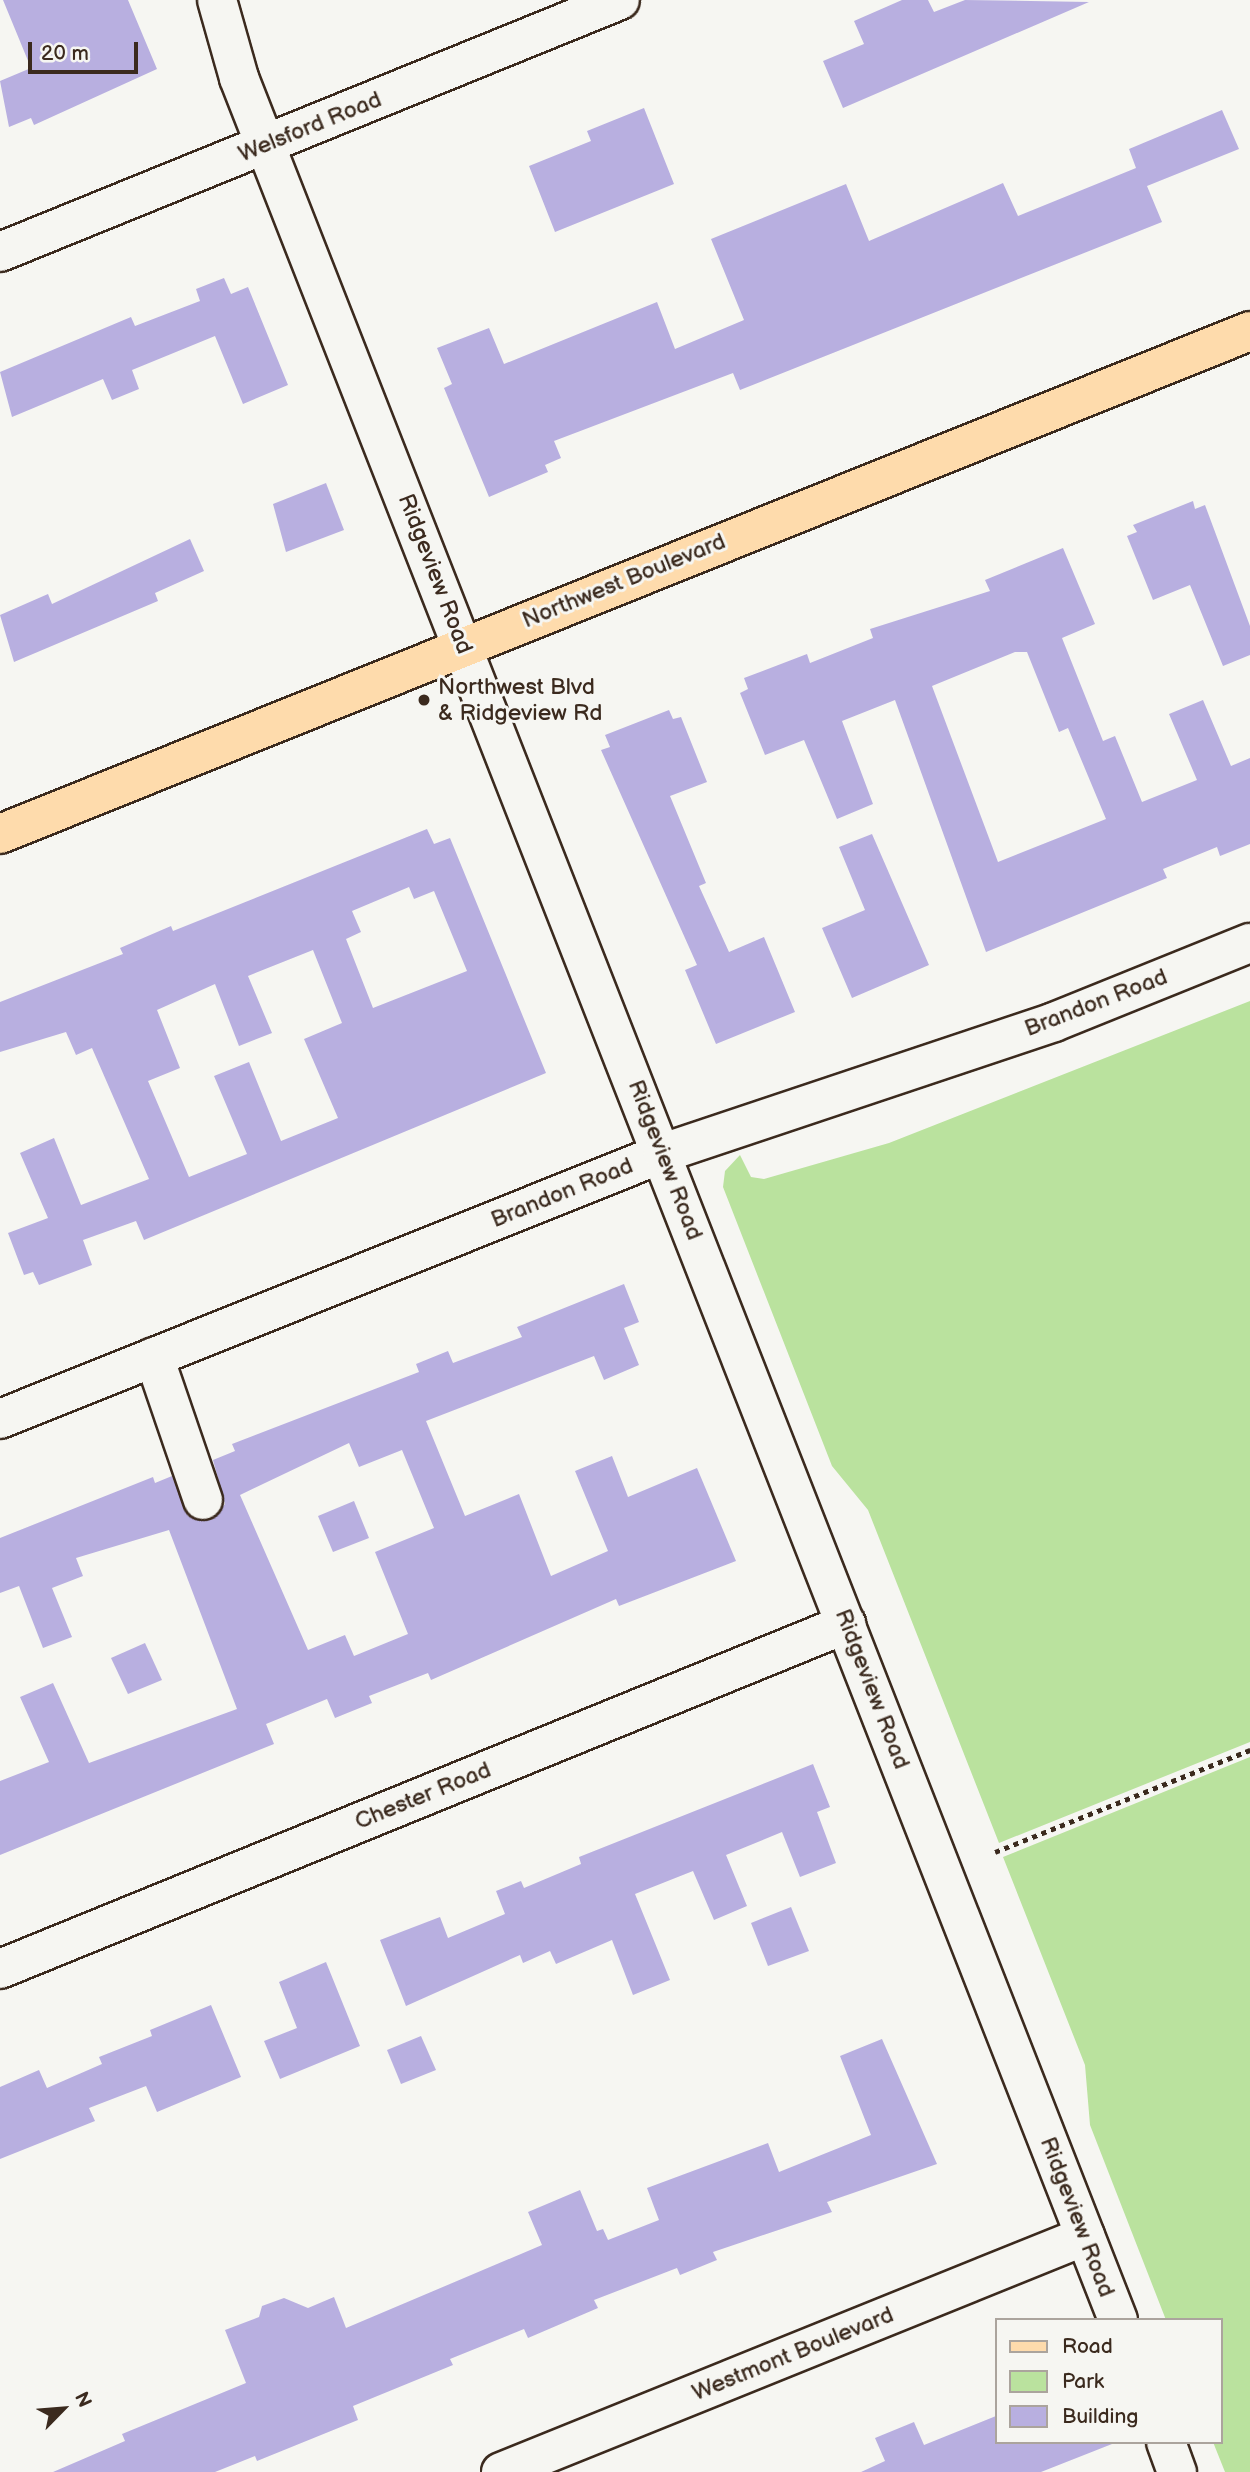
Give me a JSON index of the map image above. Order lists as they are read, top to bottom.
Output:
{
  "streets": {
    "main road": ["Northwest Boulevard"],
    "street": [
      "Welsford Road",
      "Ridgeview Road",
      "Brandon Road",
      "Chester Road",
      "Westmont Boulevard"
    ]
  },
  "crossings": [
    ["Welsford Road", "Ridgeview Road"],
    ["Ridgeview Road", "Northwest Boulevard"],
    ["Ridgeview Road", "Brandon Road"],
    ["Ridgeview Road", "Chester Road"],
    ["Ridgeview Road", "Westmont Boulevard"]
  ],
  "places": ["Northwest Blvd & Ridgeview Rd"],
  "legend": ["Road", "Park", "Building"],
  "scale_bar": "20 m",
  "north": "top right"
}
